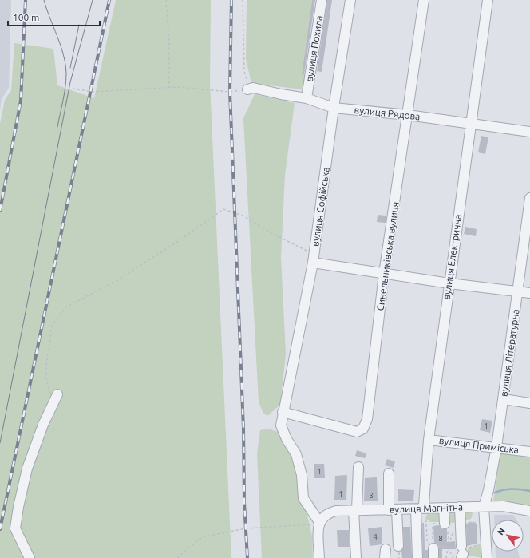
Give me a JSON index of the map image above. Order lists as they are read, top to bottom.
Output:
{
  "streets": {
    "street": [
      "вулиця Похила",
      "вулиця Рядова",
      "вулиця Софійська",
      "Синельниківська вулиця",
      "вулиця Електрична",
      "вулиця Літературна",
      "вулиця Приміська",
      "вулиця Магнітна"
    ]
  },
  "crossings": [
    ["вулиця Похила", "вулиця Рядова"],
    ["вулиця Рядова", "вулиця Софійська"],
    ["вулиця Рядова", "Синельниківська вулиця"],
    ["вулиця Рядова", "вулиця Електрична"],
    ["вулиця Софійська", "Синельниківська вулиця"],
    ["вулиця Софійська", "вулиця Магнітна"],
    ["вулиця Електрична", "вулиця Приміська"],
    ["вулиця Електрична", "вулиця Магнітна"],
    ["вулиця Літературна", "вулиця Приміська"],
    ["вулиця Літературна", "вулиця Магнітна"]
  ],
  "house_numbers": [
    "1",
    "1",
    "1",
    "3",
    "4",
    "8"
  ],
  "scale_bar": "100 m",
  "north": "top left"
}
